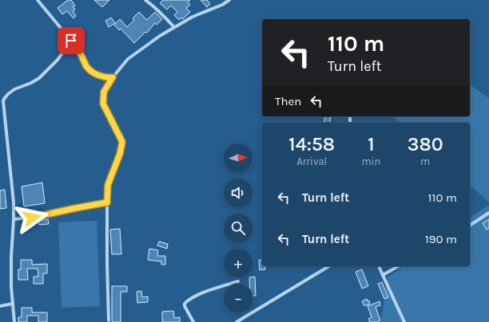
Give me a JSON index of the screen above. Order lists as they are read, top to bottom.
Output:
{
  "north": "right",
  "page": {
    "turn": ["110 m", "Turn left"],
    "then": "Then",
    "eta": [
      "14:58",
      "Arrival",
      "1",
      "min",
      "380",
      "m"
    ],
    "map_buttons": ["+", "−"],
    "list": [
      {
        "name": "Turn left",
        "value": "110 m"
      },
      {
        "name": "Turn left",
        "value": "190 m"
      }
    ]
  }
}
